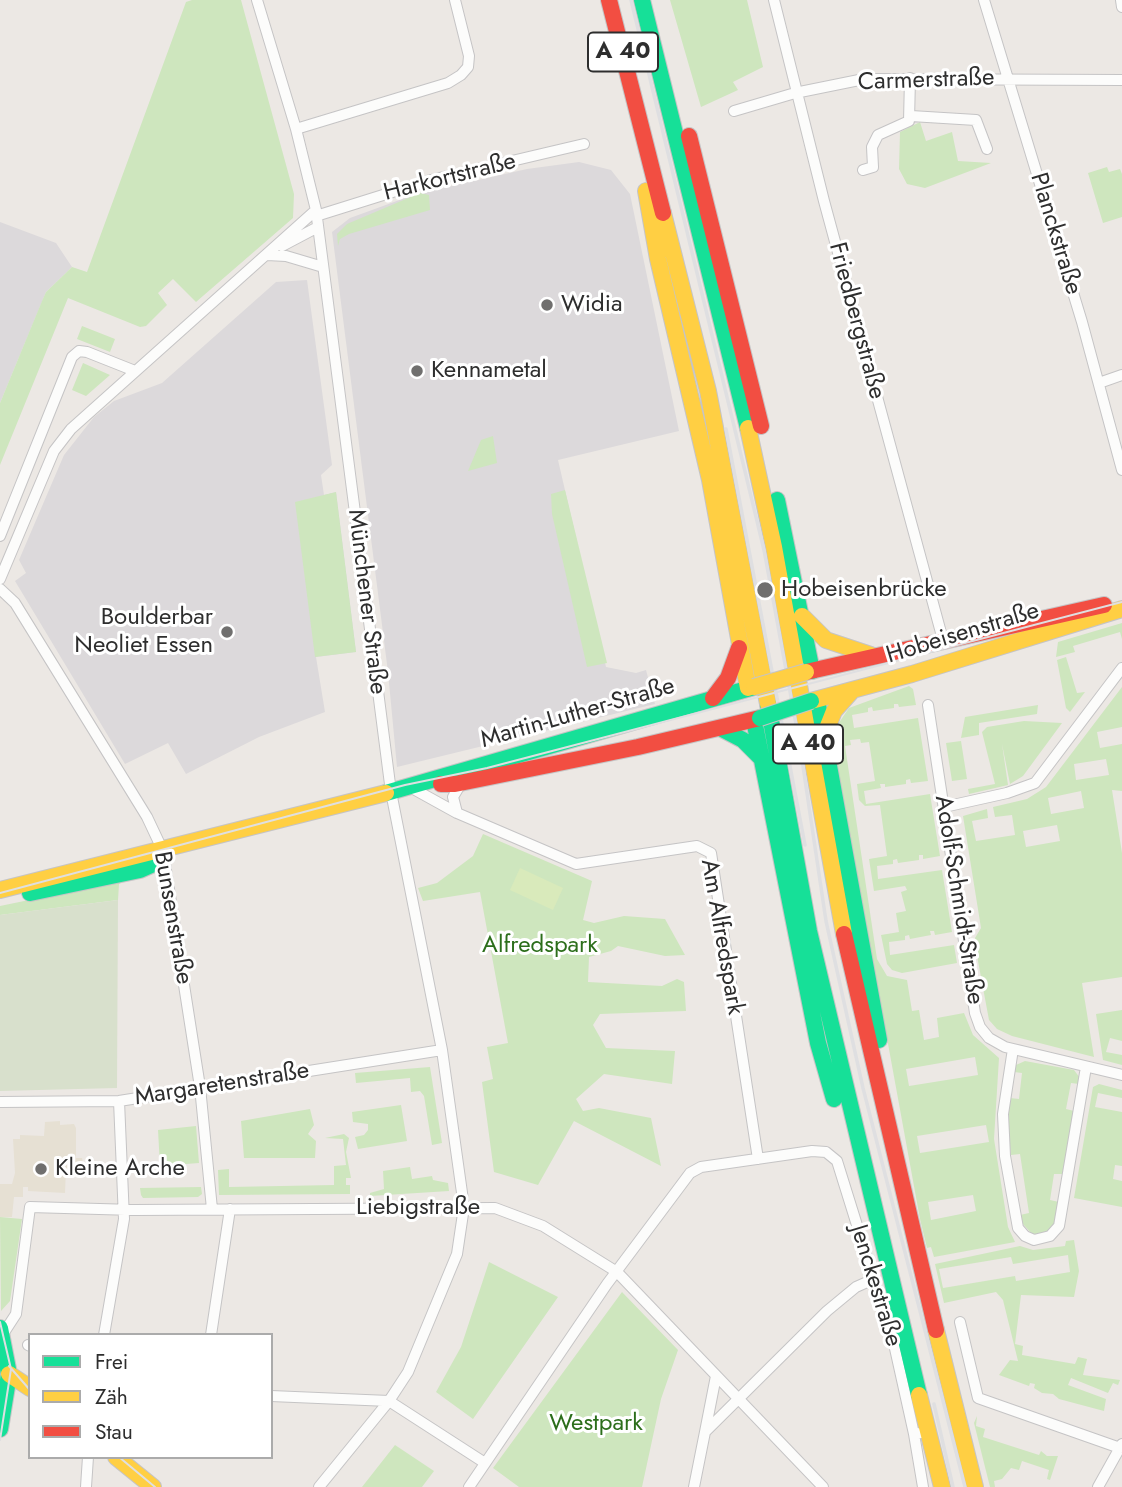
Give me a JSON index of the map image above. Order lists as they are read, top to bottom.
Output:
{
  "streets": {
    "main road": ["A 40", "Hobeisenstraße", "Martin-Luther-Straße"],
    "street": [
      "Carmerstraße",
      "Harkortstraße",
      "Planckstraße",
      "Friedbergstraße",
      "Münchener Straße",
      "Adolf-Schmidt-Straße",
      "Bunsenstraße",
      "Am Alfredspark",
      "Margaretenstraße",
      "Liebigstraße",
      "Jenckestraße"
    ]
  },
  "crossings": [
    ["Carmerstraße", "Planckstraße"],
    ["Carmerstraße", "Friedbergstraße"],
    ["Harkortstraße", "Münchener Straße"],
    ["Friedbergstraße", "Hobeisenstraße"],
    ["Münchener Straße", "Martin-Luther-Straße"],
    ["Münchener Straße", "Margaretenstraße"],
    ["Münchener Straße", "Liebigstraße"],
    ["Hobeisenstraße", "Martin-Luther-Straße"],
    ["Martin-Luther-Straße", "Bunsenstraße"],
    ["Martin-Luther-Straße", "Am Alfredspark"],
    ["Bunsenstraße", "Margaretenstraße"],
    ["Bunsenstraße", "Liebigstraße"],
    ["Am Alfredspark", "Jenckestraße"]
  ],
  "parks": ["Alfredspark", "Westpark"],
  "places": [
    "Widia",
    "Kennametal",
    "Hobeisenbrücke",
    "Boulderbar Neoliet Essen",
    "Kleine Arche"
  ],
  "legend": ["Frei", "Zäh", "Stau"]
}
